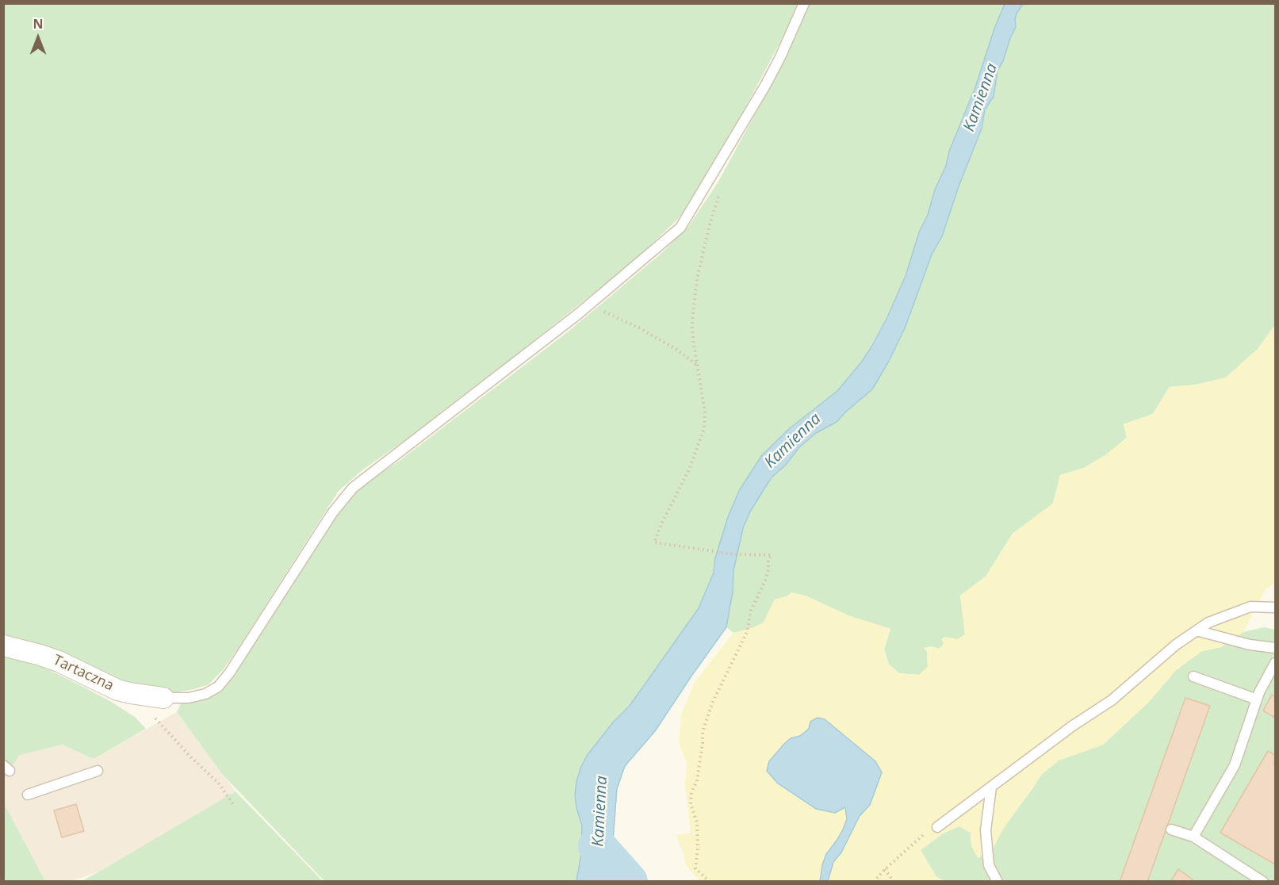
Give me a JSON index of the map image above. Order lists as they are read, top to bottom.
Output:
{
  "streets": {
    "street": ["Tartaczna"]
  },
  "water": ["Kamienna"],
  "north": "top"
}
